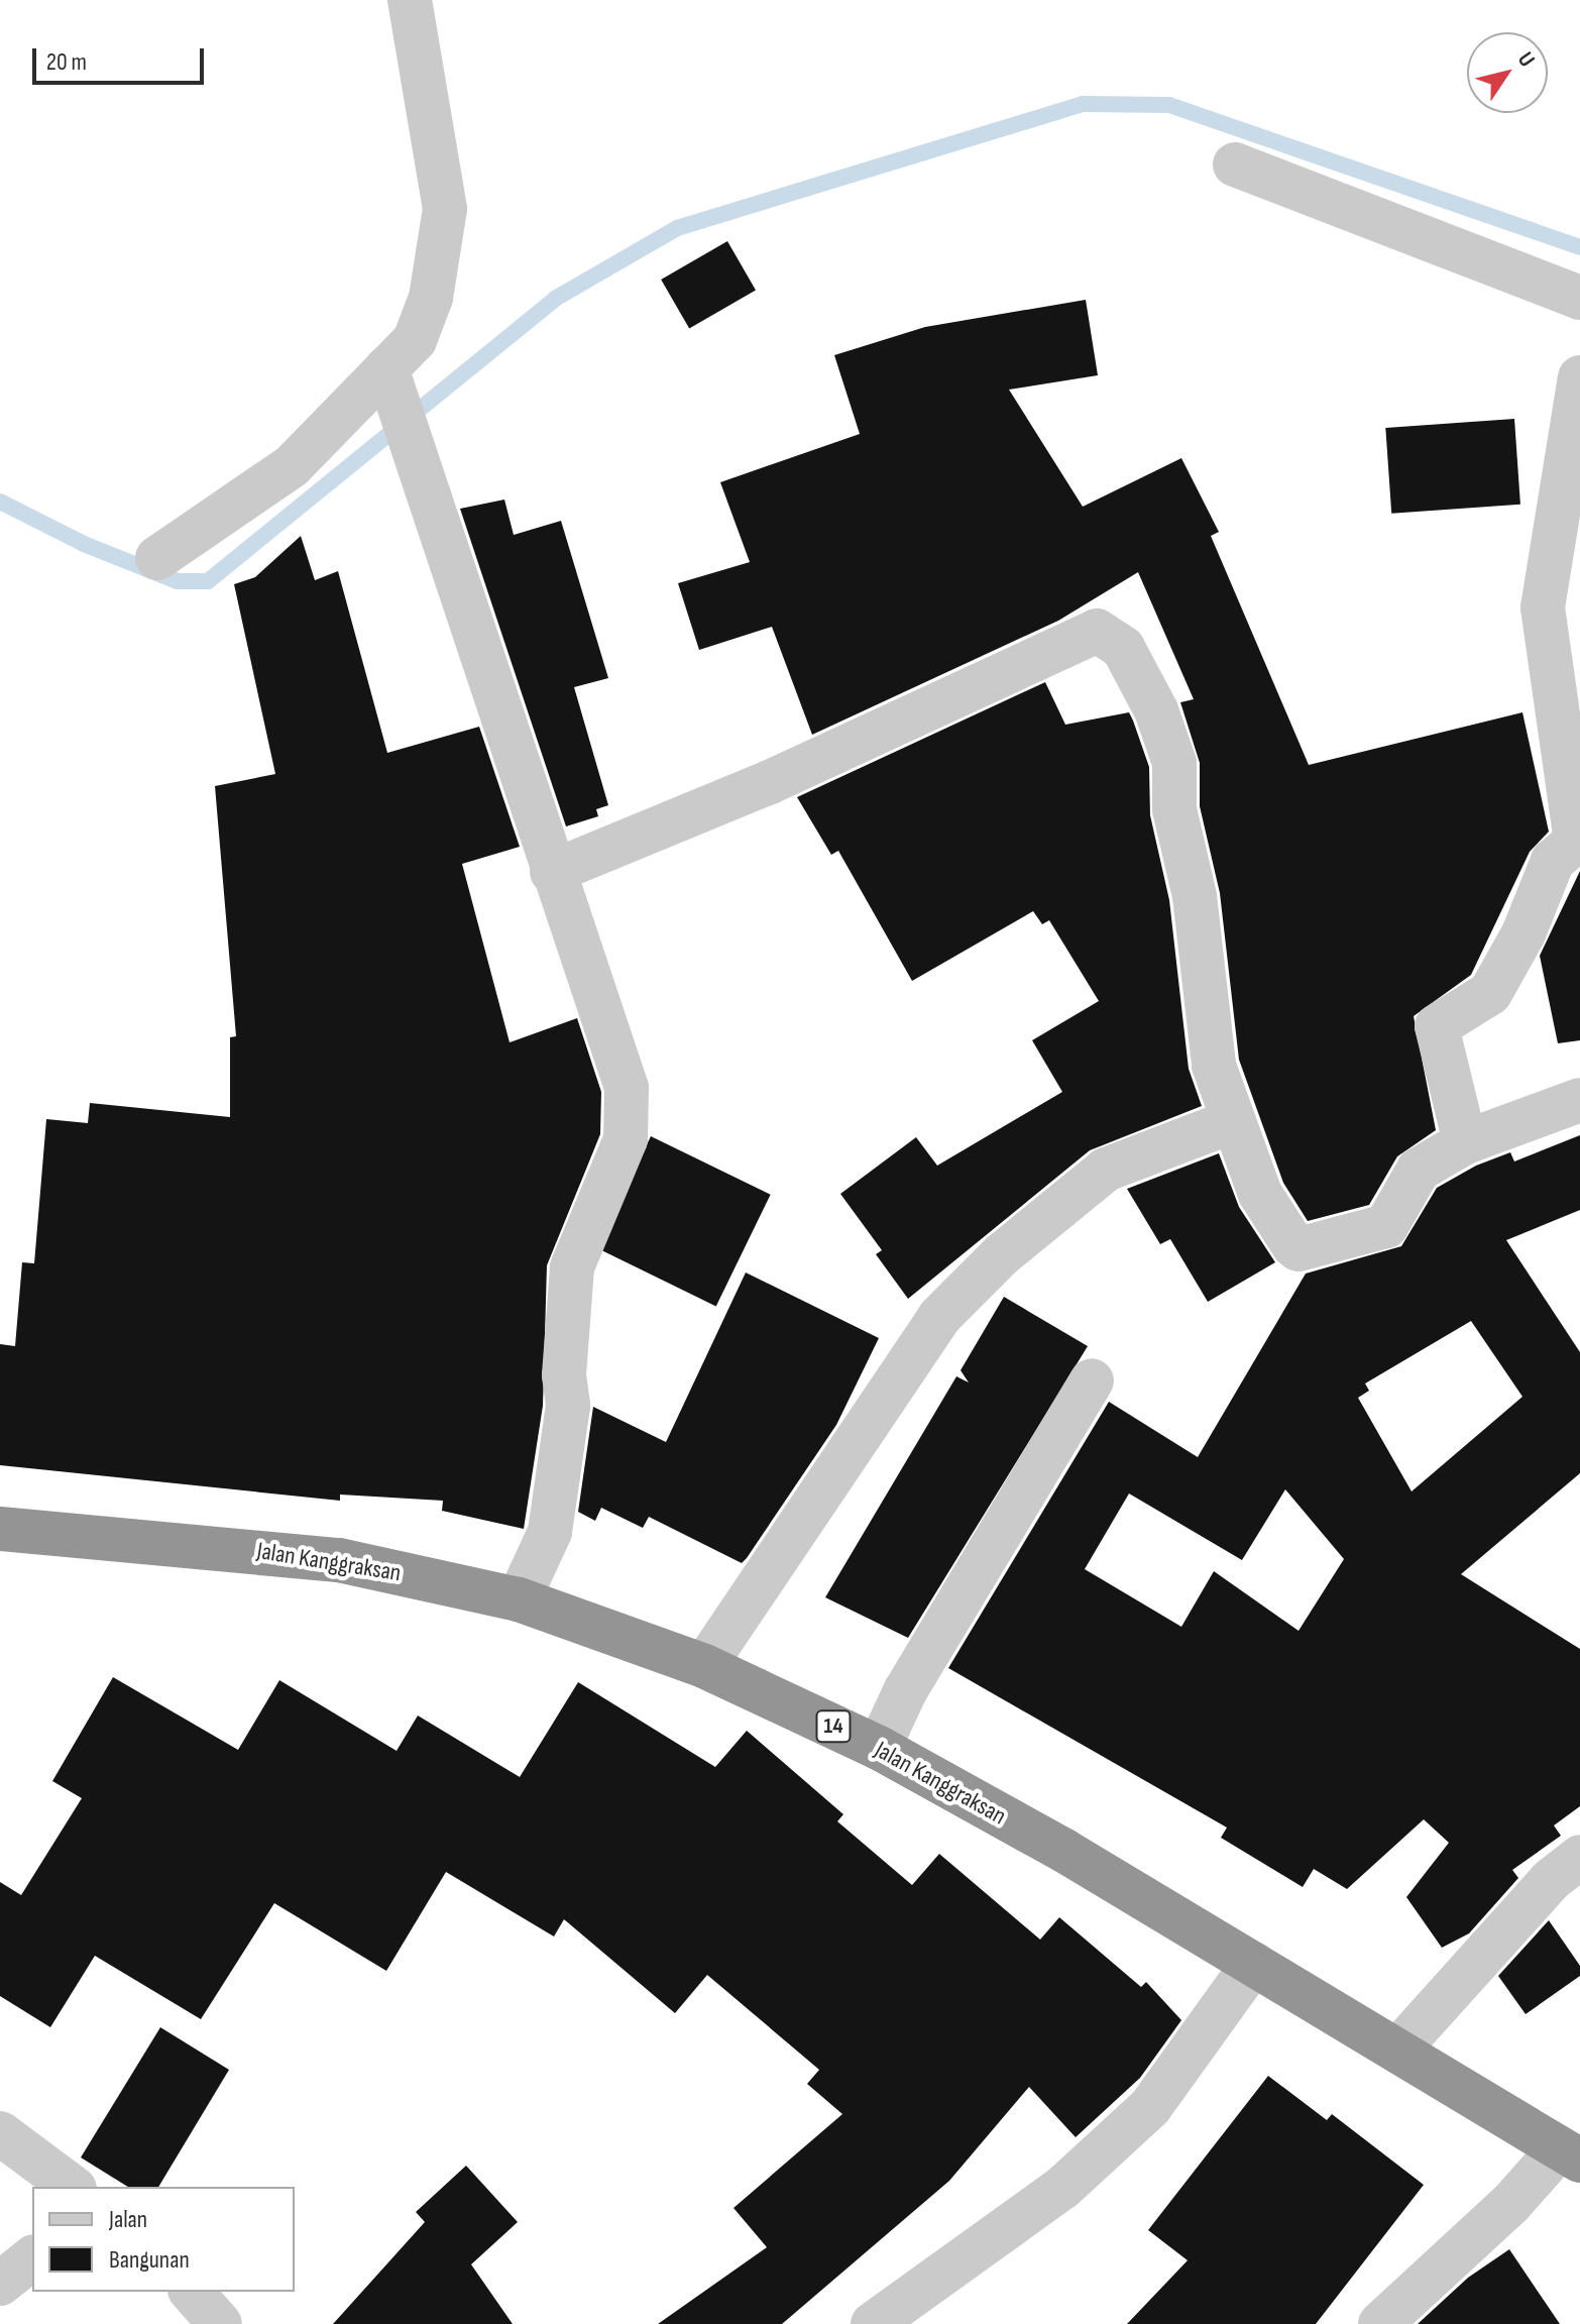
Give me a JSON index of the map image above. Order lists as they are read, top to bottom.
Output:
{
  "streets": {
    "highway": ["Jalan Kanggraksan", "14"]
  },
  "legend": ["Jalan", "Bangunan"],
  "scale_bar": "20 m",
  "north": "top right"
}
